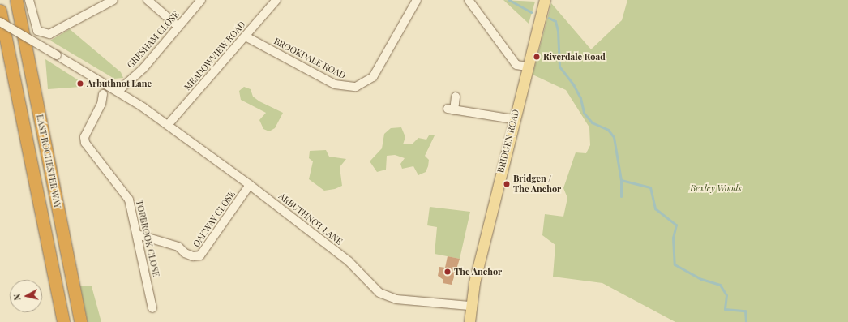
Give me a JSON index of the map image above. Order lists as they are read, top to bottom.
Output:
{
  "streets": {
    "highway": ["EAST ROCHESTER WAY"],
    "main road": ["BRIDGEN ROAD"],
    "street": [
      "GRESHAM CLOSE",
      "MEADOWVIEW ROAD",
      "BROOKDALE ROAD",
      "OAKWAY CLOSE",
      "ARBUTHNOT LANE",
      "TORBROOK CLOSE"
    ]
  },
  "crossings": [
    ["GRESHAM CLOSE", "ARBUTHNOT LANE"],
    ["MEADOWVIEW ROAD", "BROOKDALE ROAD"],
    ["MEADOWVIEW ROAD", "ARBUTHNOT LANE"],
    ["BRIDGEN ROAD", "ARBUTHNOT LANE"],
    ["OAKWAY CLOSE", "ARBUTHNOT LANE"],
    ["OAKWAY CLOSE", "TORBROOK CLOSE"]
  ],
  "parks": ["Bexley Woods"],
  "places": [
    "Riverdale Road",
    "Arbuthnot Lane",
    "Bridgen / The Anchor",
    "The Anchor"
  ],
  "north": "left"
}
